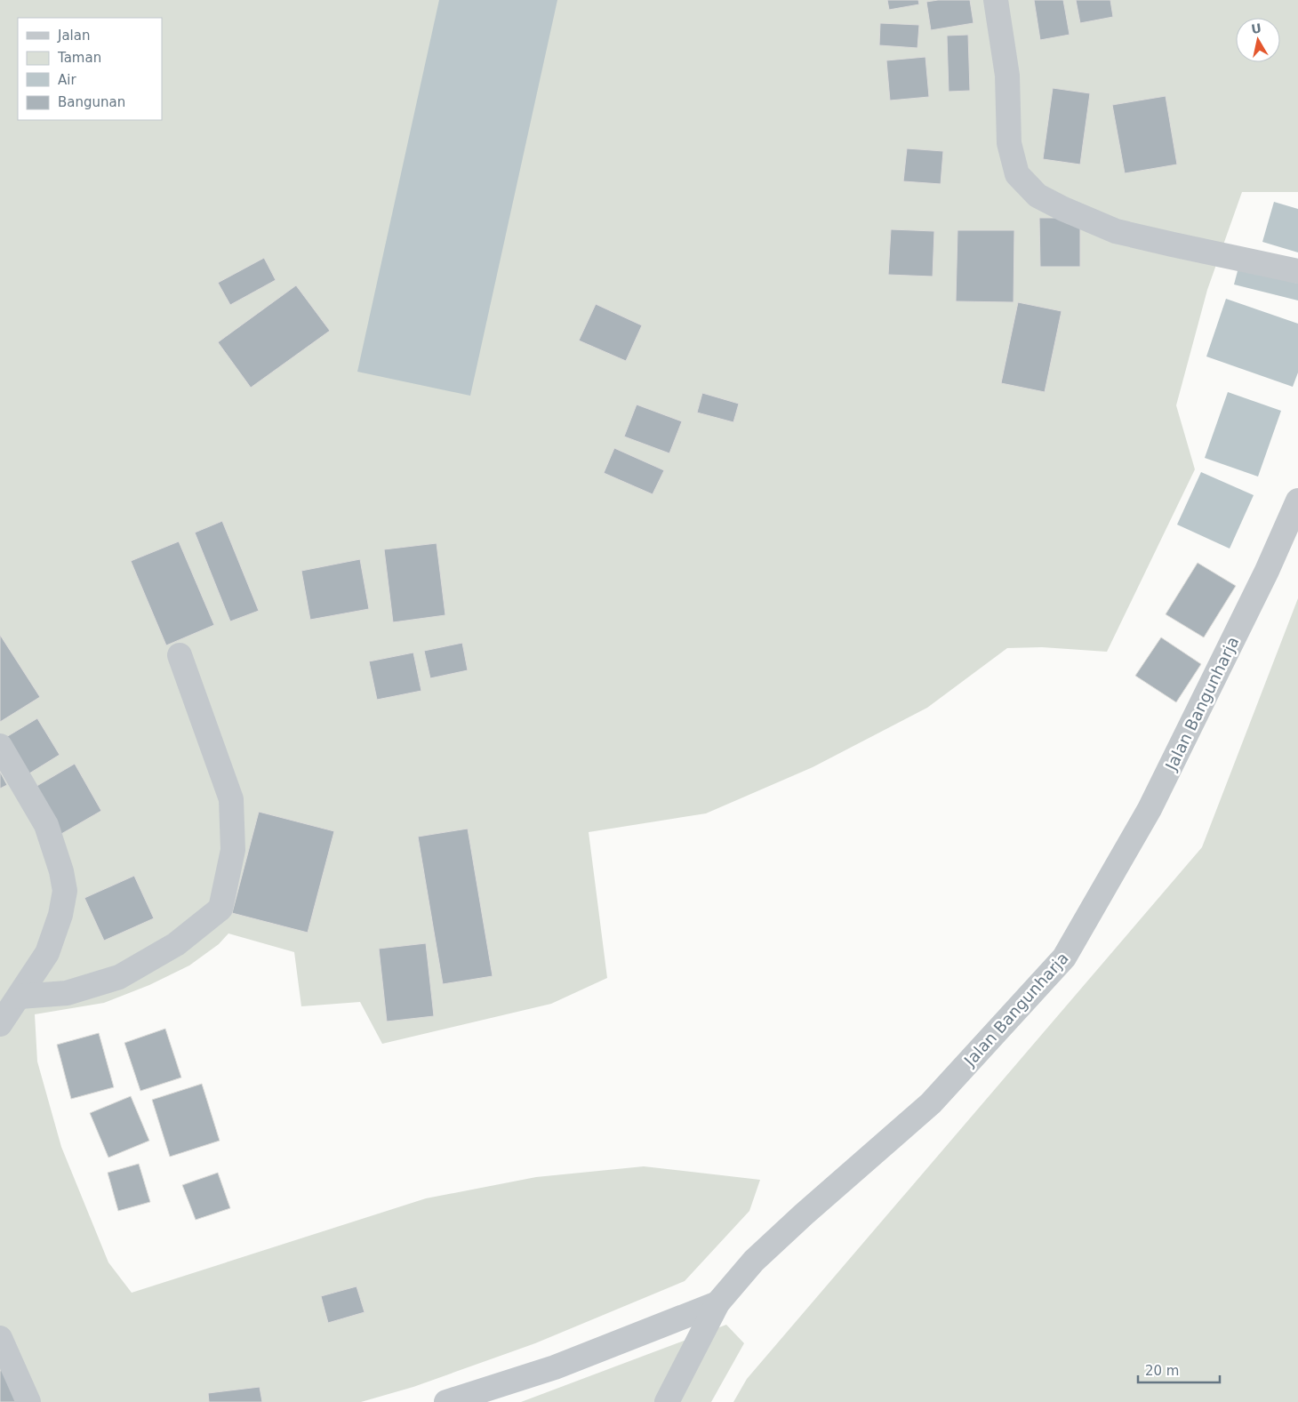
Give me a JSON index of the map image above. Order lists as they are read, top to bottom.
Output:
{
  "streets": {
    "street": ["Jalan Bangunharja"]
  },
  "legend": [
    "Jalan",
    "Taman",
    "Air",
    "Bangunan"
  ],
  "scale_bar": "20 m",
  "north": "top"
}
